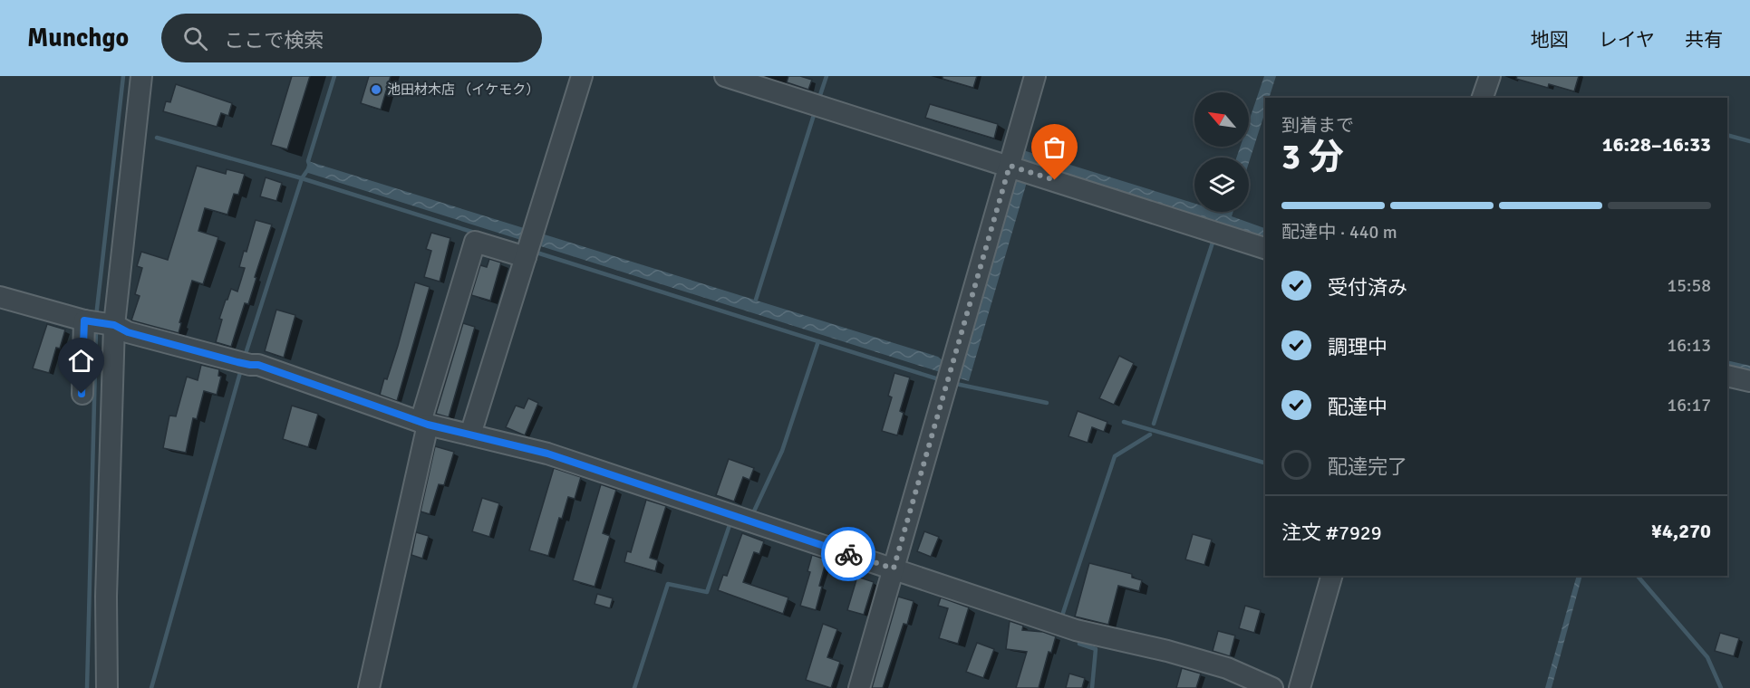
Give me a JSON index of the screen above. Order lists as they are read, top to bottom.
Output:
{
  "places": ["池田材木店 （イケモク）"],
  "north": "top left",
  "page": {
    "header": "Munchgo",
    "search": "ここで検索",
    "nav": ["地図", "レイヤ", "共有"],
    "heading": ["3 分", "到着まで", "16:28–16:33"],
    "panel": ["注文 #7929", "¥4,270"],
    "bar": "配達中 · 440 m",
    "list": [
      ["受付済み", "15:58"],
      ["調理中", "16:13"],
      ["配達中", "16:17"],
      "配達完了"
    ]
  }
}
